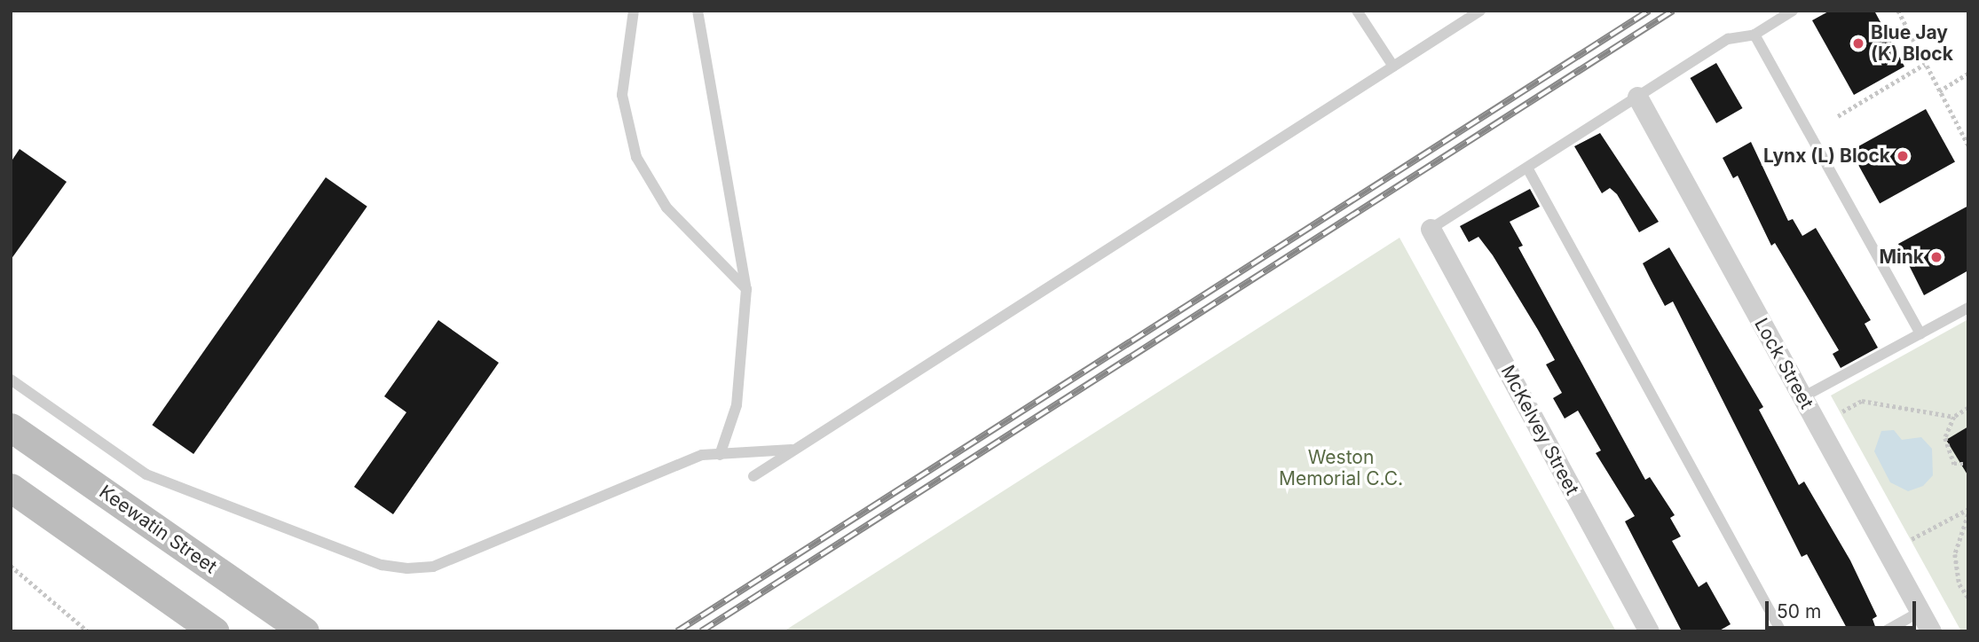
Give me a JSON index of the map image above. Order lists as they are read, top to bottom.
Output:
{
  "streets": {
    "main road": ["Keewatin Street"],
    "street": ["Lock Street", "McKelvey Street"]
  },
  "parks": ["Weston Memorial C.C."],
  "places": ["Blue Jay (K) Block", "Lynx (L) Block", "Mink"],
  "scale_bar": "50 m"
}
